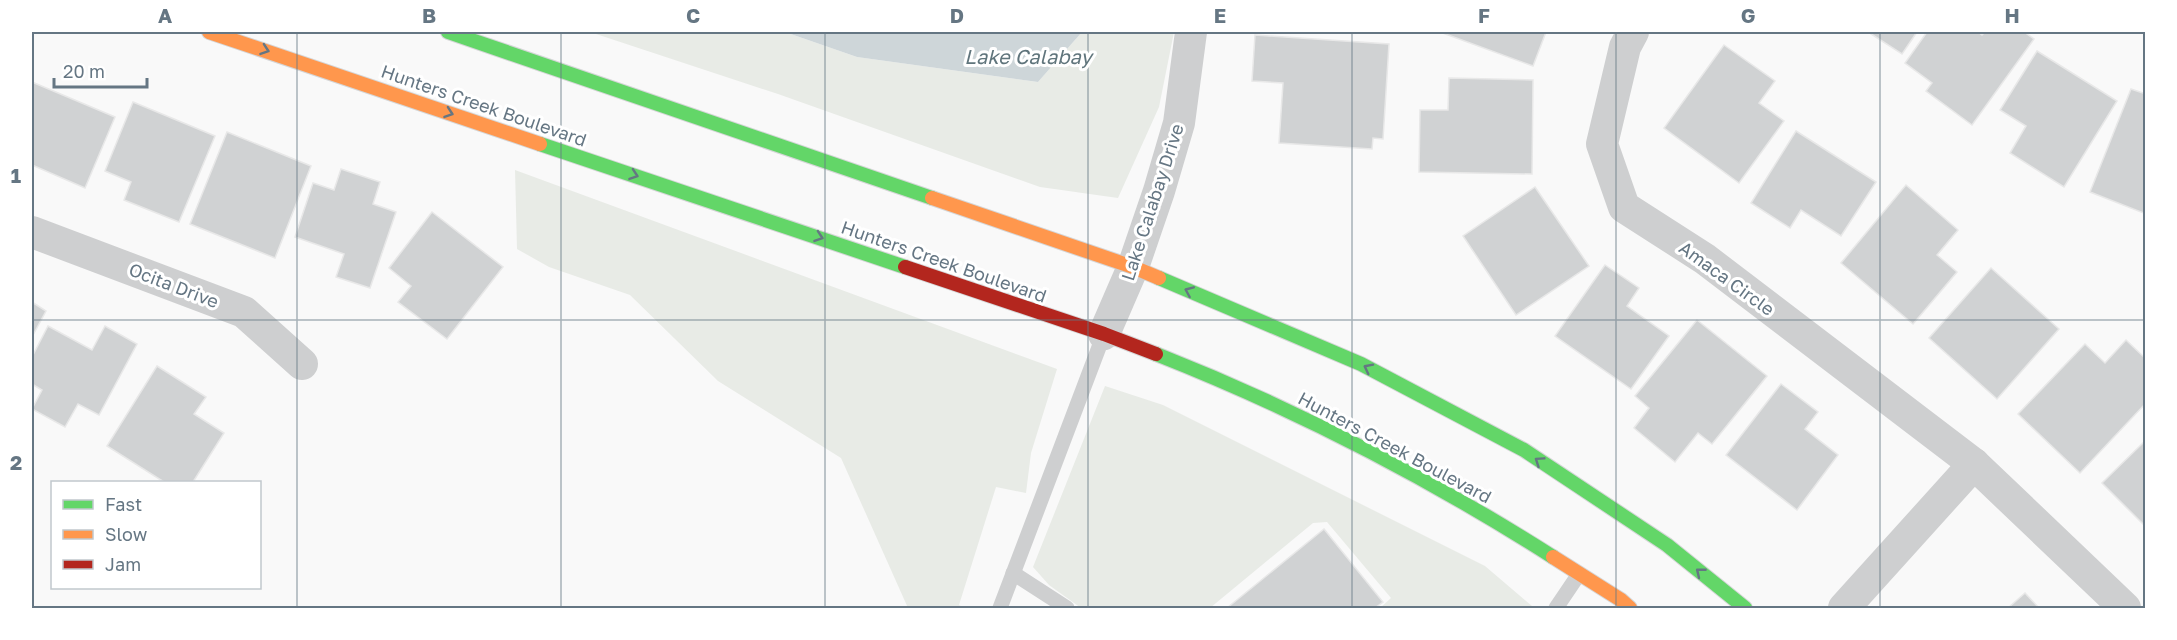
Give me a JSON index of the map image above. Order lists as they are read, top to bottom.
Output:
{
  "streets": {
    "street": [
      "Hunters Creek Boulevard",
      "Lake Calabay Drive",
      "Amaca Circle",
      "Ocita Drive"
    ]
  },
  "crossings": [
    ["Hunters Creek Boulevard", "Lake Calabay Drive"]
  ],
  "water": ["Lake Calabay"],
  "legend": ["Fast", "Slow", "Jam"],
  "scale_bar": "20 m",
  "grid": {
    "columns": [
      "A",
      "B",
      "C",
      "D",
      "E",
      "F",
      "G",
      "H"
    ],
    "rows": ["1", "2"]
  }
}
